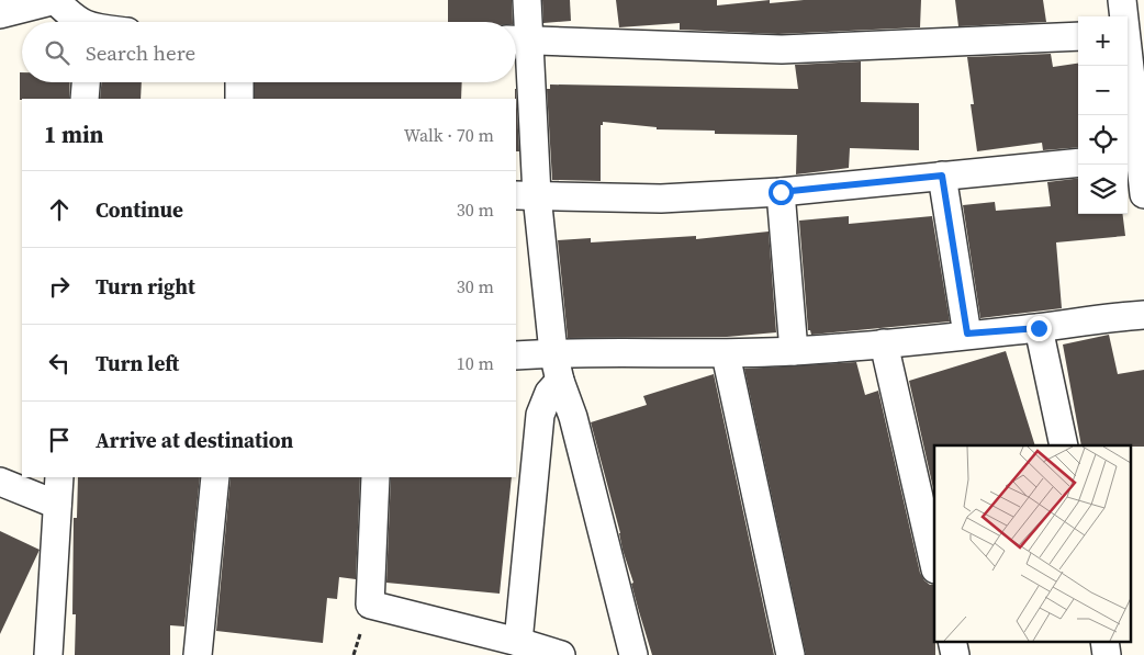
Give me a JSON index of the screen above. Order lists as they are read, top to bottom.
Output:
{
  "page": {
    "map_buttons": ["+", "−"],
    "search": "Search here",
    "heading": ["1 min", "Walk · 70 m"],
    "list": [
      ["Continue", "30 m"],
      ["Turn right", "30 m"],
      ["Turn left", "10 m"],
      "Arrive at destination"
    ]
  }
}
